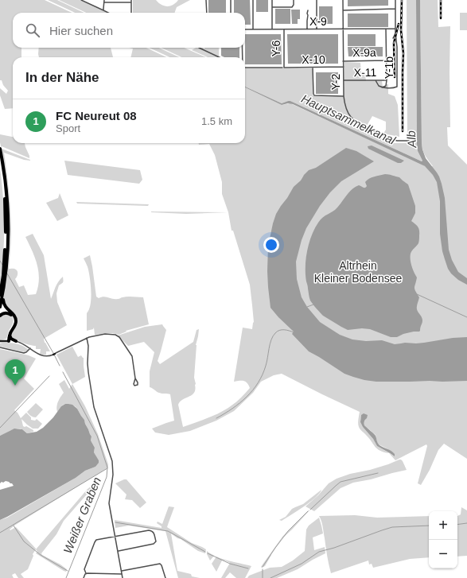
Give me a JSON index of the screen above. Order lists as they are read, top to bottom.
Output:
{
  "streets": {
    "street": [
      "X-9",
      "Y-6",
      "X-9a",
      "X-10",
      "Y-1b",
      "X-11",
      "Y-2"
    ]
  },
  "crossings": [
    ["X-9", "Y-6"],
    ["X-9", "Y-1b"],
    ["X-9", "Y-2"],
    ["Y-6", "X-10"],
    ["X-9a", "Y-2"],
    ["X-10", "Y-2"],
    ["X-11", "Y-2"]
  ],
  "water": ["Hauptsammelkanal", "Alb", "Weißer Graben"],
  "parks": ["Altrhein Kleiner Bodensee"],
  "page": {
    "search": "Hier suchen",
    "heading": "In der Nähe",
    "list": [
      {
        "mark": "1",
        "name": "FC Neureut 08",
        "note": "Sport",
        "value": "1.5 km"
      }
    ],
    "pins": "1",
    "map_buttons": ["+", "−"]
  }
}
